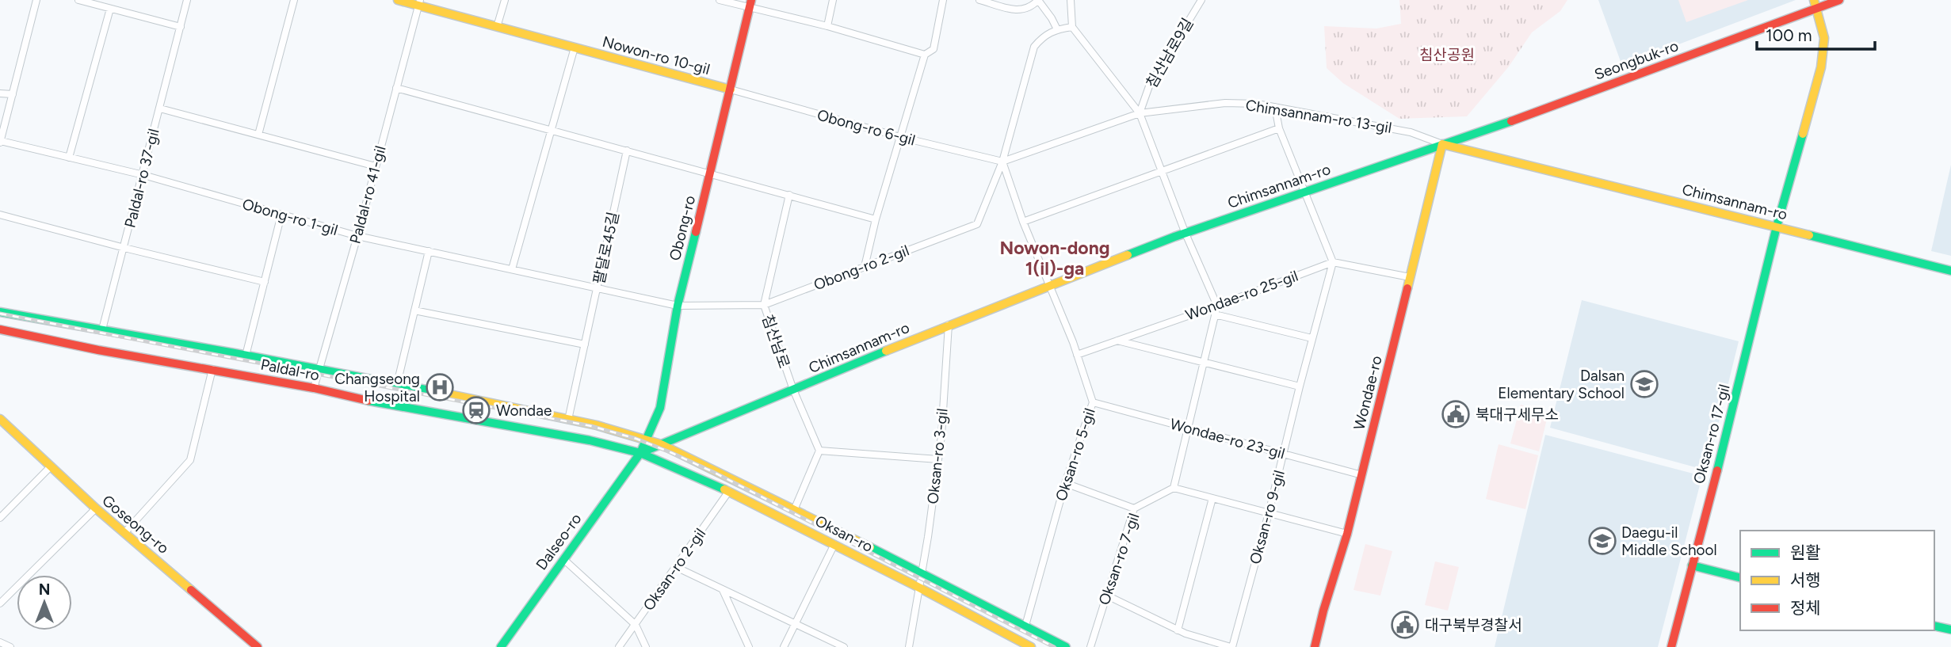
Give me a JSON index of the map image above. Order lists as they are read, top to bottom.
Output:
{
  "streets": {
    "main road": [
      "Nowon-ro 10-gil",
      "Seongbuk-ro",
      "Chimsannam-ro",
      "Obong-ro",
      "Paldal-ro",
      "Wondae-ro",
      "Oksan-ro 17-gil",
      "Goseong-ro",
      "Oksan-ro",
      "Dalseo-ro"
    ],
    "street": [
      "침산남로9길",
      "Chimsannam-ro 13-gil",
      "Obong-ro 6-gil",
      "Paldal-ro 37-gil",
      "Paldal-ro 41-gil",
      "Obong-ro 1-gil",
      "팔달로45길",
      "Obong-ro 2-gil",
      "Wondae-ro 25-gil",
      "침산남로",
      "Wondae-ro 23-gil",
      "Oksan-ro 5-gil",
      "Oksan-ro 3-gil",
      "Oksan-ro 9-gil",
      "Oksan-ro 7-gil",
      "Oksan-ro 2-gil"
    ]
  },
  "crossings": [
    ["침산남로9길", "Chimsannam-ro 13-gil"],
    ["Nowon-ro 10-gil", "Obong-ro 6-gil"],
    ["Nowon-ro 10-gil", "Paldal-ro 41-gil"],
    ["Nowon-ro 10-gil", "Obong-ro"],
    ["Seongbuk-ro", "Chimsannam-ro 13-gil"],
    ["Seongbuk-ro", "Chimsannam-ro"],
    ["Seongbuk-ro", "Wondae-ro"],
    ["Seongbuk-ro", "Oksan-ro 17-gil"],
    ["Chimsannam-ro 13-gil", "Obong-ro 6-gil"],
    ["Chimsannam-ro 13-gil", "Chimsannam-ro"],
    ["Chimsannam-ro 13-gil", "Obong-ro 2-gil"],
    ["Chimsannam-ro 13-gil", "Wondae-ro"],
    ["Chimsannam-ro 13-gil", "Oksan-ro 5-gil"],
    ["Obong-ro 6-gil", "Obong-ro"],
    ["Obong-ro 6-gil", "Obong-ro 2-gil"],
    ["Obong-ro 6-gil", "Oksan-ro 5-gil"],
    ["Paldal-ro 37-gil", "Obong-ro 1-gil"],
    ["Chimsannam-ro", "Obong-ro"],
    ["Chimsannam-ro", "침산남로"],
    ["Chimsannam-ro", "Paldal-ro"],
    ["Chimsannam-ro", "Wondae-ro"],
    ["Chimsannam-ro", "Oksan-ro 17-gil"],
    ["Chimsannam-ro", "Oksan-ro 5-gil"],
    ["Chimsannam-ro", "Oksan-ro 3-gil"],
    ["Chimsannam-ro", "Oksan-ro"],
    ["Chimsannam-ro", "Dalseo-ro"],
    ["Paldal-ro 41-gil", "Obong-ro 1-gil"],
    ["Paldal-ro 41-gil", "Paldal-ro"],
    ["Obong-ro 1-gil", "Obong-ro"],
    ["Obong-ro 1-gil", "팔달로45길"],
    ["Obong-ro 1-gil", "Obong-ro 2-gil"],
    ["Obong-ro", "Obong-ro 2-gil"],
    ["Obong-ro", "Paldal-ro"],
    ["Obong-ro", "Oksan-ro"],
    ["Obong-ro", "Dalseo-ro"],
    ["Obong-ro 2-gil", "침산남로"],
    ["Obong-ro 2-gil", "Oksan-ro 5-gil"],
    ["Wondae-ro 25-gil", "Oksan-ro 5-gil"],
    ["Wondae-ro 25-gil", "Oksan-ro 9-gil"],
    ["Paldal-ro", "Oksan-ro"],
    ["Paldal-ro", "Dalseo-ro"],
    ["Wondae-ro", "Wondae-ro 23-gil"],
    ["Wondae-ro 23-gil", "Oksan-ro 5-gil"],
    ["Wondae-ro 23-gil", "Oksan-ro 9-gil"],
    ["Oksan-ro 3-gil", "Oksan-ro"],
    ["Oksan-ro", "Dalseo-ro"],
    ["Oksan-ro", "Oksan-ro 2-gil"]
  ],
  "districts": ["Nowon-dong 1(il)-ga"],
  "parks": ["침산공원"],
  "places": {
    "school or university": ["Dalsan Elementary School", "Daegu-il Middle School"],
    "hospital": ["Changseong Hospital"],
    "station": ["Wondae"],
    "public building": ["북대구세무소", "대구북부경찰서"]
  },
  "legend": ["원활", "서행", "정체"],
  "scale_bar": "100 m",
  "north": "top"
}
